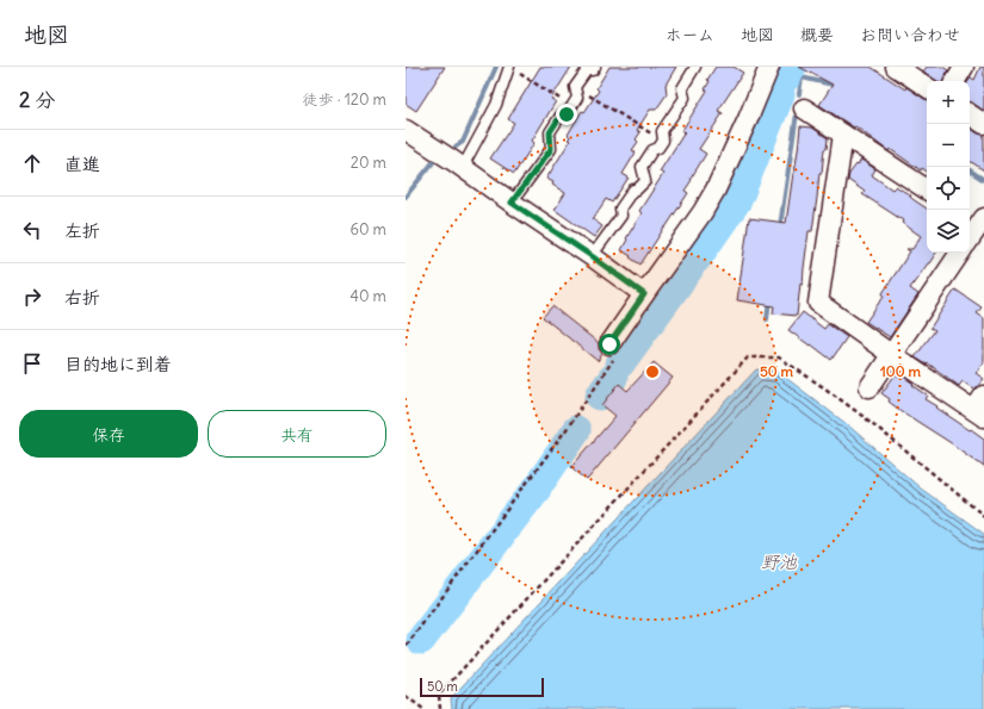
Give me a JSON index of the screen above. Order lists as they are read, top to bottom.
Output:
{
  "water": ["野池"],
  "scale_bar": "50 m",
  "page": {
    "header": "地図",
    "nav": [
      "ホーム",
      "地図",
      "概要",
      "お問い合わせ"
    ],
    "heading": ["2 分", "徒歩 · 120 m"],
    "map_buttons": ["+", "−"],
    "list": [
      ["直進", "20 m"],
      ["左折", "60 m"],
      ["右折", "40 m"],
      "目的地に到着"
    ],
    "buttons": ["保存", "共有"],
    "scale": "50 m"
  },
  "rings": ["50 m", "100 m"]
}
